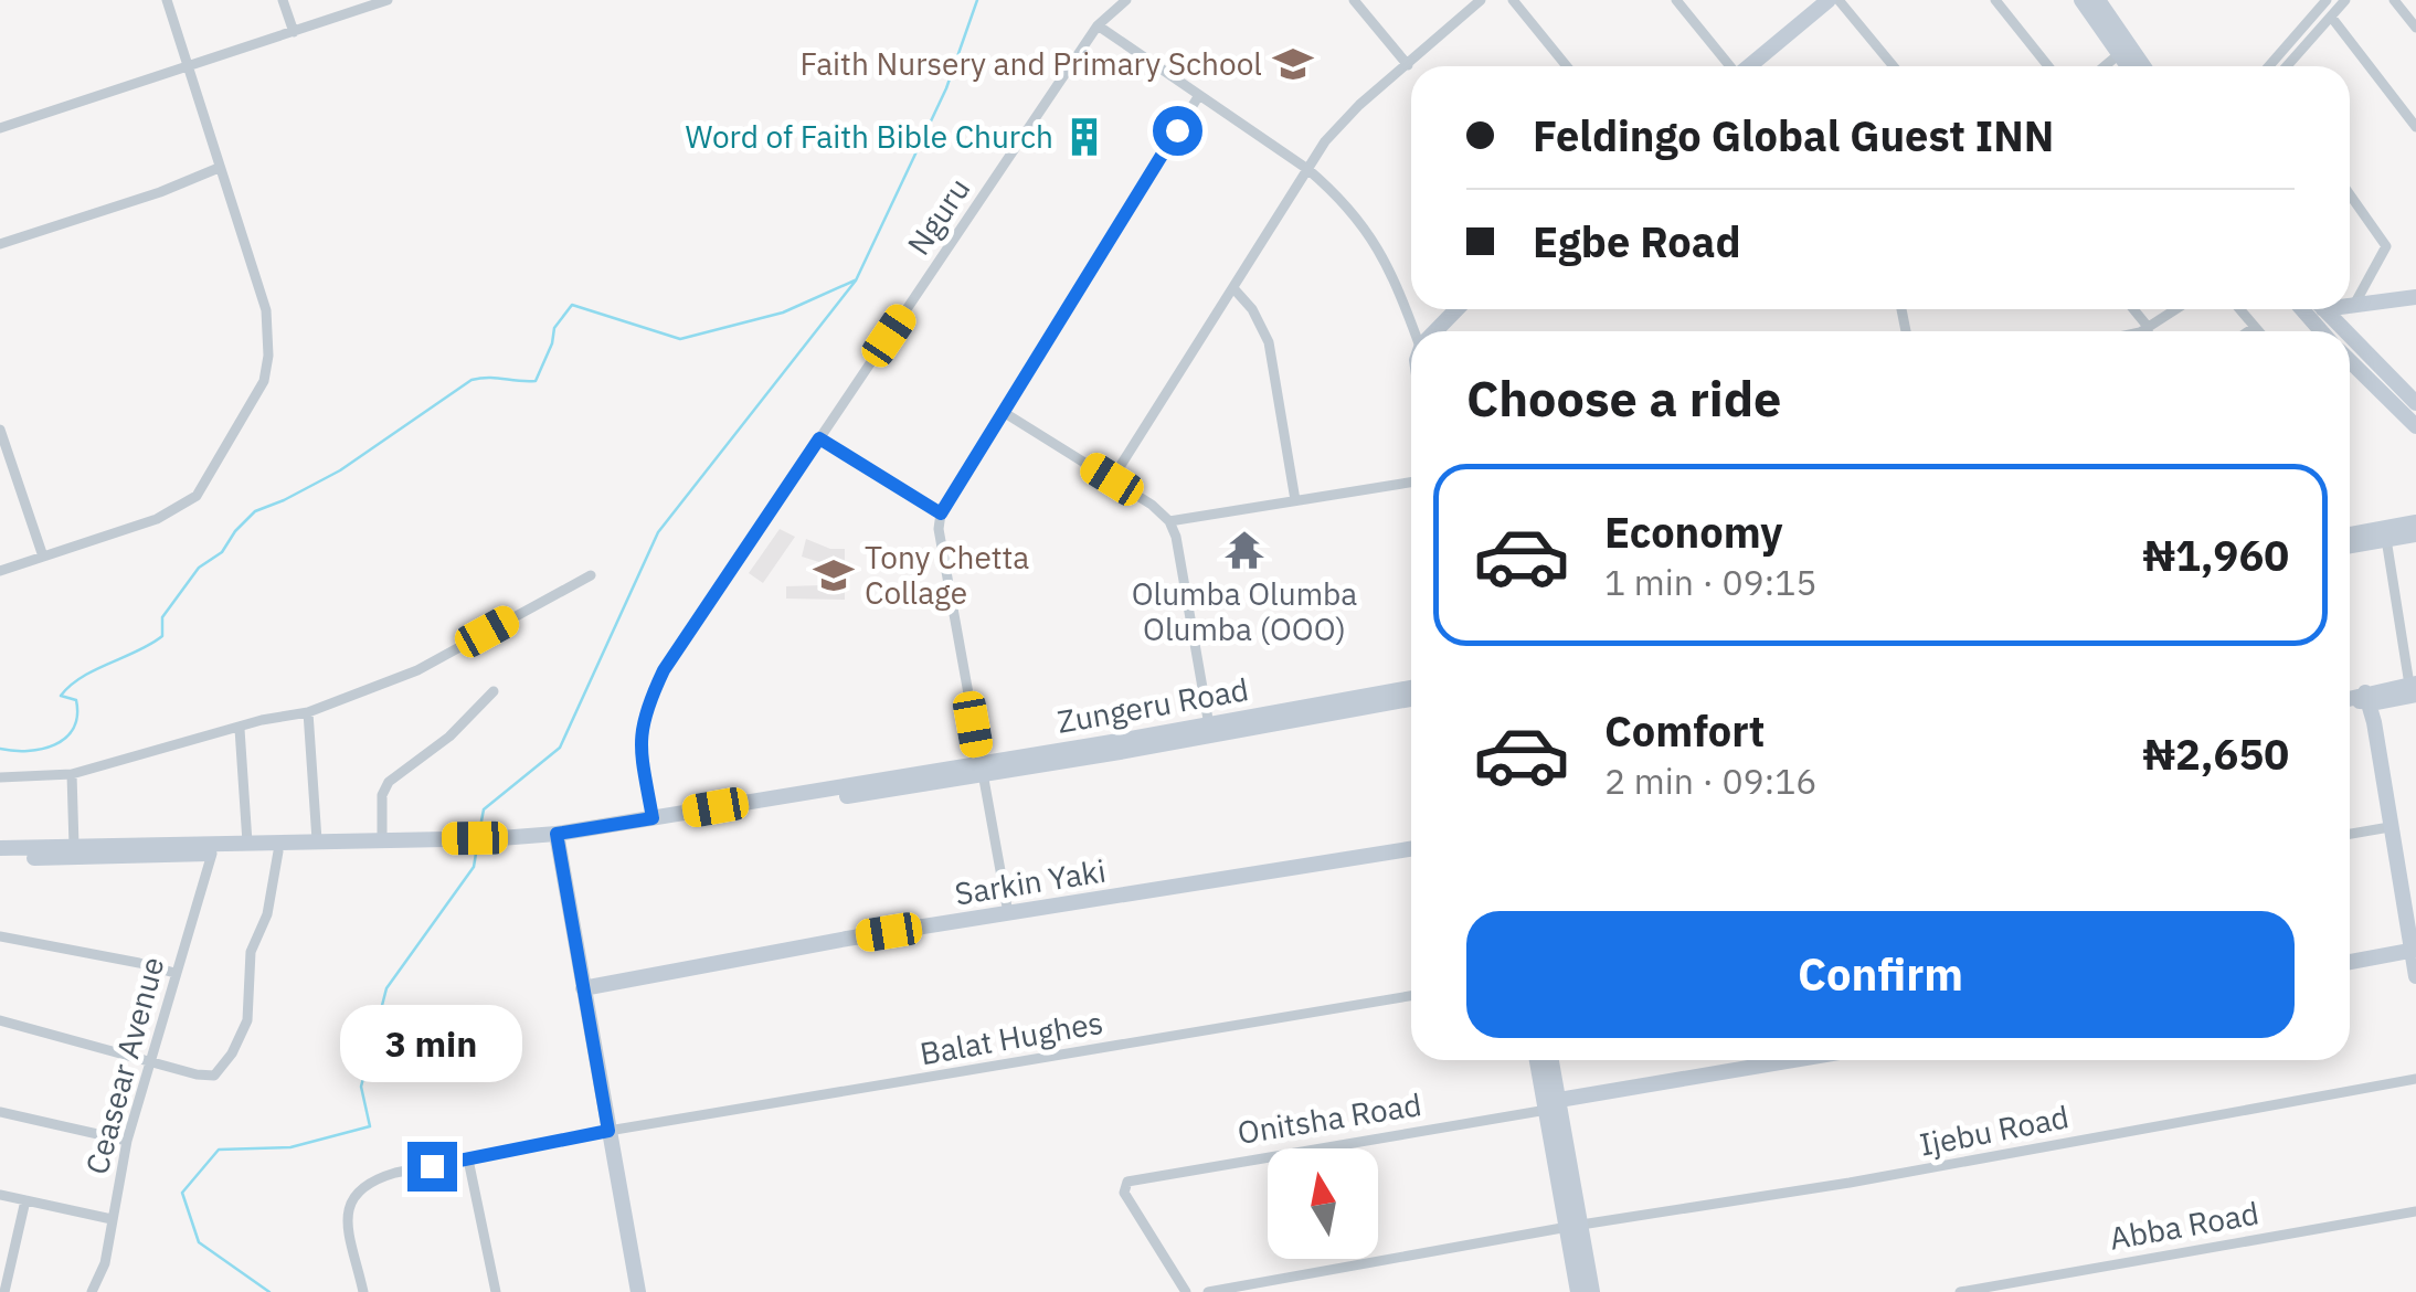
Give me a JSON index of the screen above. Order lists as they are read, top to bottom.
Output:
{
  "streets": {
    "street": [
      "Nguru",
      "Zungeru Road",
      "Sarkin Yaki",
      "Balat Hughes",
      "Ceasear Avenue",
      "Onitsha Road",
      "Ijebu Road",
      "Abba Road"
    ]
  },
  "crossings": [
    ["Nguru", "Zungeru Road"]
  ],
  "places": {
    "school or university": ["Faith Nursery and Primary School", "Tony Chetta Collage"],
    "building": ["Word of Faith Bible Church"],
    "temple": ["Olumba Olumba Olumba (OOO)"]
  },
  "north": "top",
  "page": {
    "banner": ["Feldingo Global Guest INN", "Egbe Road"],
    "heading": "Choose a ride",
    "list": [
      {
        "name": "Economy",
        "note": "1 min · 09:15",
        "value": "₦1,960"
      },
      {
        "name": "Comfort",
        "note": "2 min · 09:16",
        "value": "₦2,650"
      }
    ],
    "buttons": "Confirm",
    "bubble": "3 min"
  }
}
